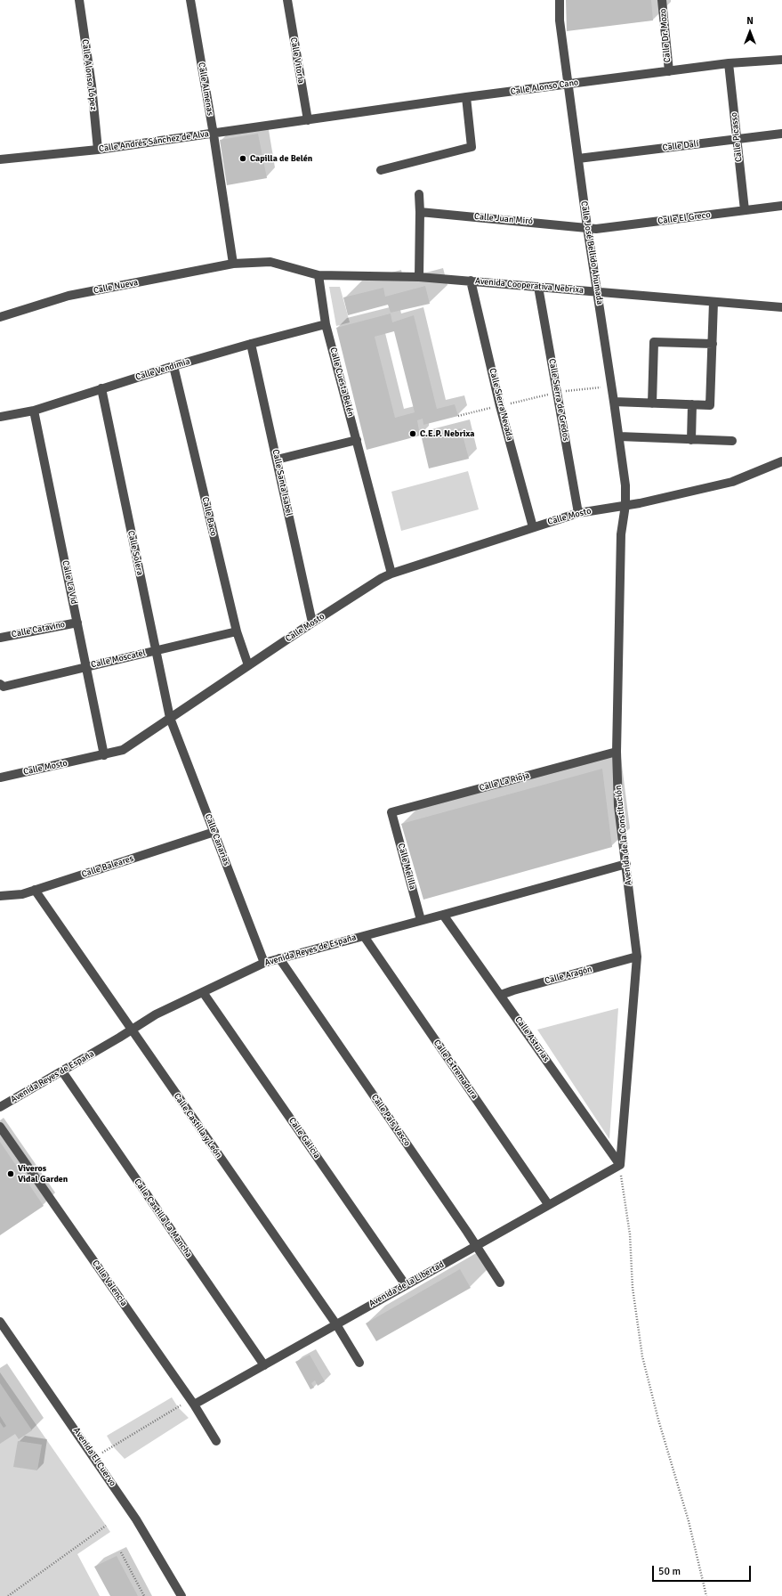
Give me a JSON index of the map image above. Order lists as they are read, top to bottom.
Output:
{
  "streets": {
    "street": [
      "Calle Dr. Mozo",
      "Calle Vitoria",
      "Calle Alonso López",
      "Calle Alonso Cano",
      "Calle Almenas",
      "Calle Picasso",
      "Calle Andrés Sánchez de Alva",
      "Calle Dalí",
      "Calle El Greco",
      "Calle Juan Miró",
      "Calle José Bellido Ahumada",
      "Avenida Cooperativa Nebrixa",
      "Calle Nueva",
      "Calle Vendimia",
      "Calle Cuesta Belén",
      "Calle Sierra de Gredos",
      "Calle Sierra Nevada",
      "Calle Santa Isabel",
      "Calle Baco",
      "Calle Mosto",
      "Calle Solera",
      "Calle La Vid",
      "Calle Catavino",
      "Calle Moscatel",
      "Calle La Rioja",
      "Avenida de la Constitución",
      "Calle Canarias",
      "Calle Baleares",
      "Calle Melilla",
      "Avenida Reyes de España",
      "Calle Aragón",
      "Calle Asturias",
      "Calle Extremadura",
      "Calle País Vasco",
      "Calle Castilla y León",
      "Calle Galicia",
      "Calle Castilla La Mancha",
      "Calle Valencia",
      "Avenida de la Libertad",
      "Avenida El Cuervo"
    ]
  },
  "crossings": [
    ["Calle Dr. Mozo", "Calle Alonso Cano"],
    ["Calle Vitoria", "Calle Alonso Cano"],
    ["Calle Vitoria", "Calle Andrés Sánchez de Alva"],
    ["Calle Alonso López", "Calle Andrés Sánchez de Alva"],
    ["Calle Alonso Cano", "Calle Picasso"],
    ["Calle Alonso Cano", "Calle Andrés Sánchez de Alva"],
    ["Calle Alonso Cano", "Calle José Bellido Ahumada"],
    ["Calle Almenas", "Calle Andrés Sánchez de Alva"],
    ["Calle Almenas", "Calle Nueva"],
    ["Calle Picasso", "Calle Dalí"],
    ["Calle Picasso", "Calle El Greco"],
    ["Calle Dalí", "Calle José Bellido Ahumada"],
    ["Calle El Greco", "Calle Juan Miró"],
    ["Calle El Greco", "Calle José Bellido Ahumada"],
    ["Calle Juan Miró", "Calle José Bellido Ahumada"],
    ["Calle José Bellido Ahumada", "Avenida Cooperativa Nebrixa"],
    ["Calle José Bellido Ahumada", "Calle Mosto"],
    ["Calle José Bellido Ahumada", "Avenida de la Constitución"],
    ["Avenida Cooperativa Nebrixa", "Calle Cuesta Belén"],
    ["Avenida Cooperativa Nebrixa", "Calle Sierra de Gredos"],
    ["Avenida Cooperativa Nebrixa", "Calle Sierra Nevada"],
    ["Calle Vendimia", "Calle Cuesta Belén"],
    ["Calle Vendimia", "Calle Santa Isabel"],
    ["Calle Vendimia", "Calle Baco"],
    ["Calle Vendimia", "Calle Solera"],
    ["Calle Vendimia", "Calle La Vid"],
    ["Calle Cuesta Belén", "Calle Mosto"],
    ["Calle Sierra de Gredos", "Calle Mosto"],
    ["Calle Sierra Nevada", "Calle Mosto"],
    ["Calle Santa Isabel", "Calle Mosto"],
    ["Calle Baco", "Calle Mosto"],
    ["Calle Baco", "Calle Moscatel"],
    ["Calle Mosto", "Calle Solera"],
    ["Calle Mosto", "Calle La Vid"],
    ["Calle Mosto", "Avenida de la Constitución"],
    ["Calle Mosto", "Calle Canarias"],
    ["Calle Solera", "Calle Moscatel"],
    ["Calle Solera", "Calle Canarias"],
    ["Calle La Vid", "Calle Catavino"],
    ["Calle La Vid", "Calle Moscatel"],
    ["Calle La Rioja", "Avenida de la Constitución"],
    ["Calle La Rioja", "Calle Melilla"],
    ["Avenida de la Constitución", "Avenida Reyes de España"],
    ["Avenida de la Constitución", "Calle Aragón"],
    ["Avenida de la Constitución", "Calle Asturias"],
    ["Avenida de la Constitución", "Avenida de la Libertad"],
    ["Calle Canarias", "Calle Baleares"],
    ["Calle Canarias", "Avenida Reyes de España"],
    ["Calle Baleares", "Calle Castilla y León"],
    ["Calle Melilla", "Avenida Reyes de España"],
    ["Avenida Reyes de España", "Calle Asturias"],
    ["Avenida Reyes de España", "Calle Extremadura"],
    ["Avenida Reyes de España", "Calle País Vasco"],
    ["Avenida Reyes de España", "Calle Castilla y León"],
    ["Avenida Reyes de España", "Calle Galicia"],
    ["Avenida Reyes de España", "Calle Castilla La Mancha"],
    ["Calle Aragón", "Calle Asturias"],
    ["Calle Asturias", "Avenida de la Libertad"],
    ["Calle Extremadura", "Avenida de la Libertad"],
    ["Calle País Vasco", "Avenida de la Libertad"],
    ["Calle Castilla y León", "Avenida de la Libertad"],
    ["Calle Galicia", "Avenida de la Libertad"],
    ["Calle Castilla La Mancha", "Avenida de la Libertad"],
    ["Calle Valencia", "Avenida de la Libertad"]
  ],
  "places": ["Capilla de Belén", "C.E.P. Nebrixa", "Viveros Vidal Garden"],
  "scale_bar": "50 m",
  "north": "top"
}
